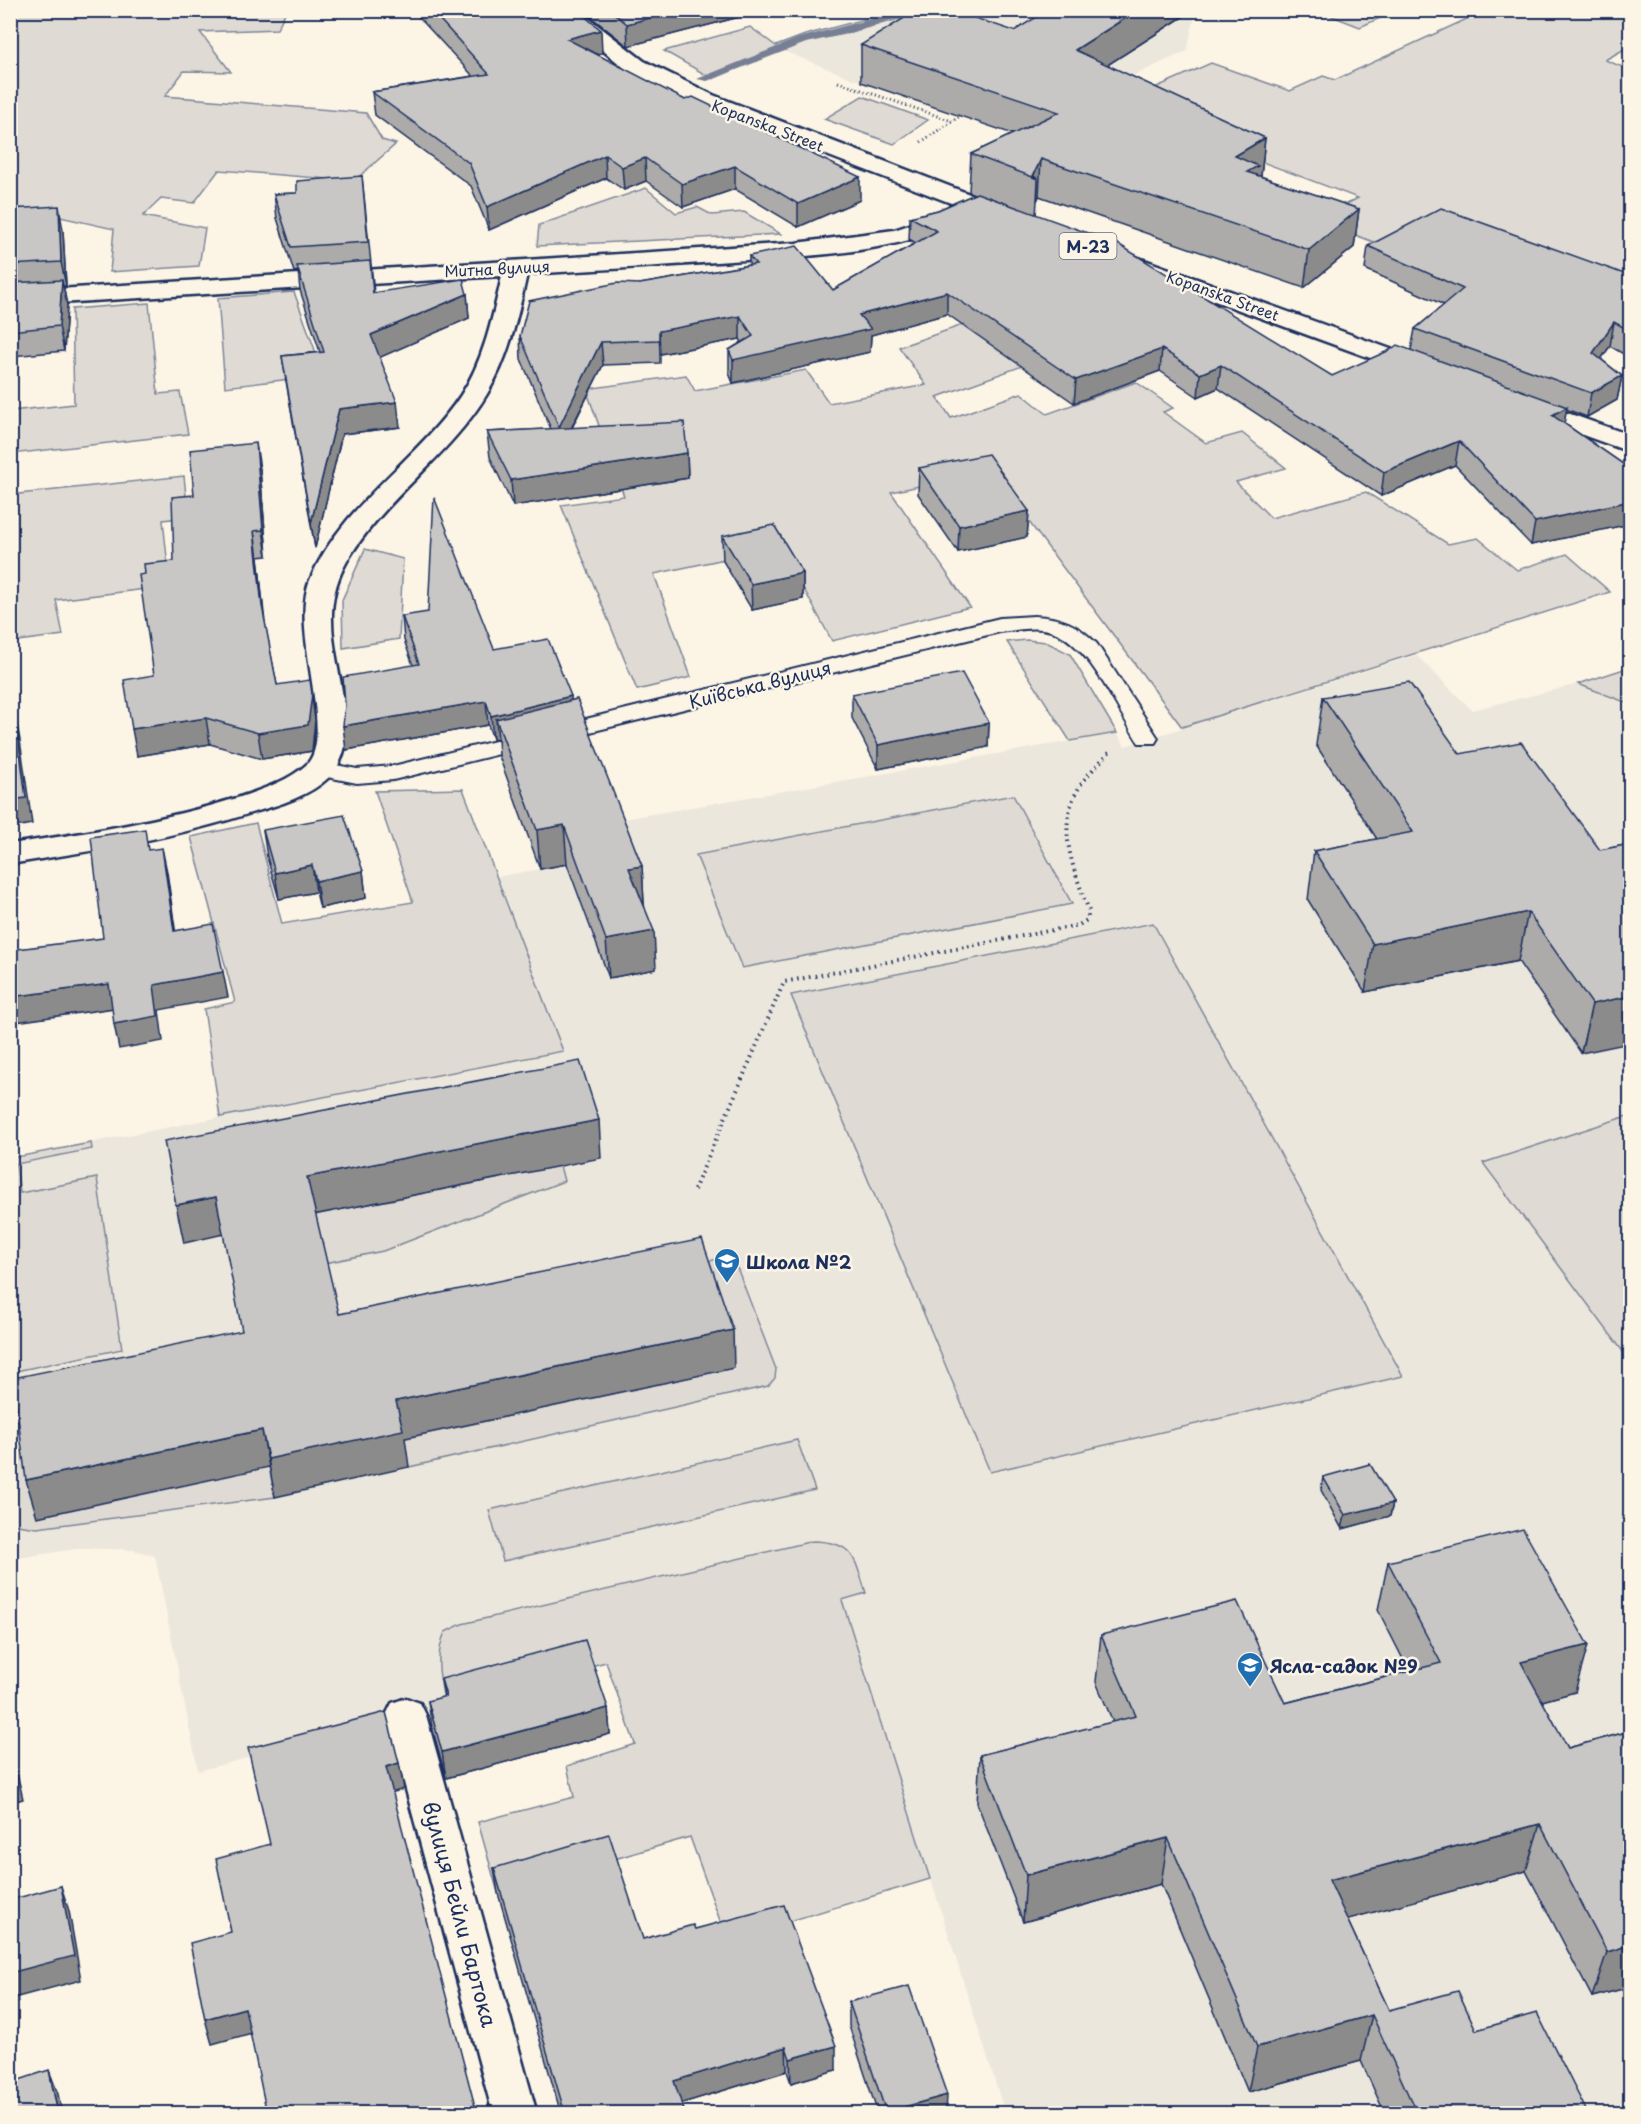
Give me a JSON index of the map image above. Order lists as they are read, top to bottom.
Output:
{
  "streets": {
    "main road": [
      "Kopanska Street",
      "М-23",
      "Митна вулиця",
      "вулиця Бейли Бартока"
    ],
    "lane": ["Київська вулиця"]
  },
  "crossings": [
    ["Kopanska Street", "Митна вулиця"]
  ],
  "places": {
    "school or university": ["Школа №2", "Ясла-садок №9"]
  }
}
